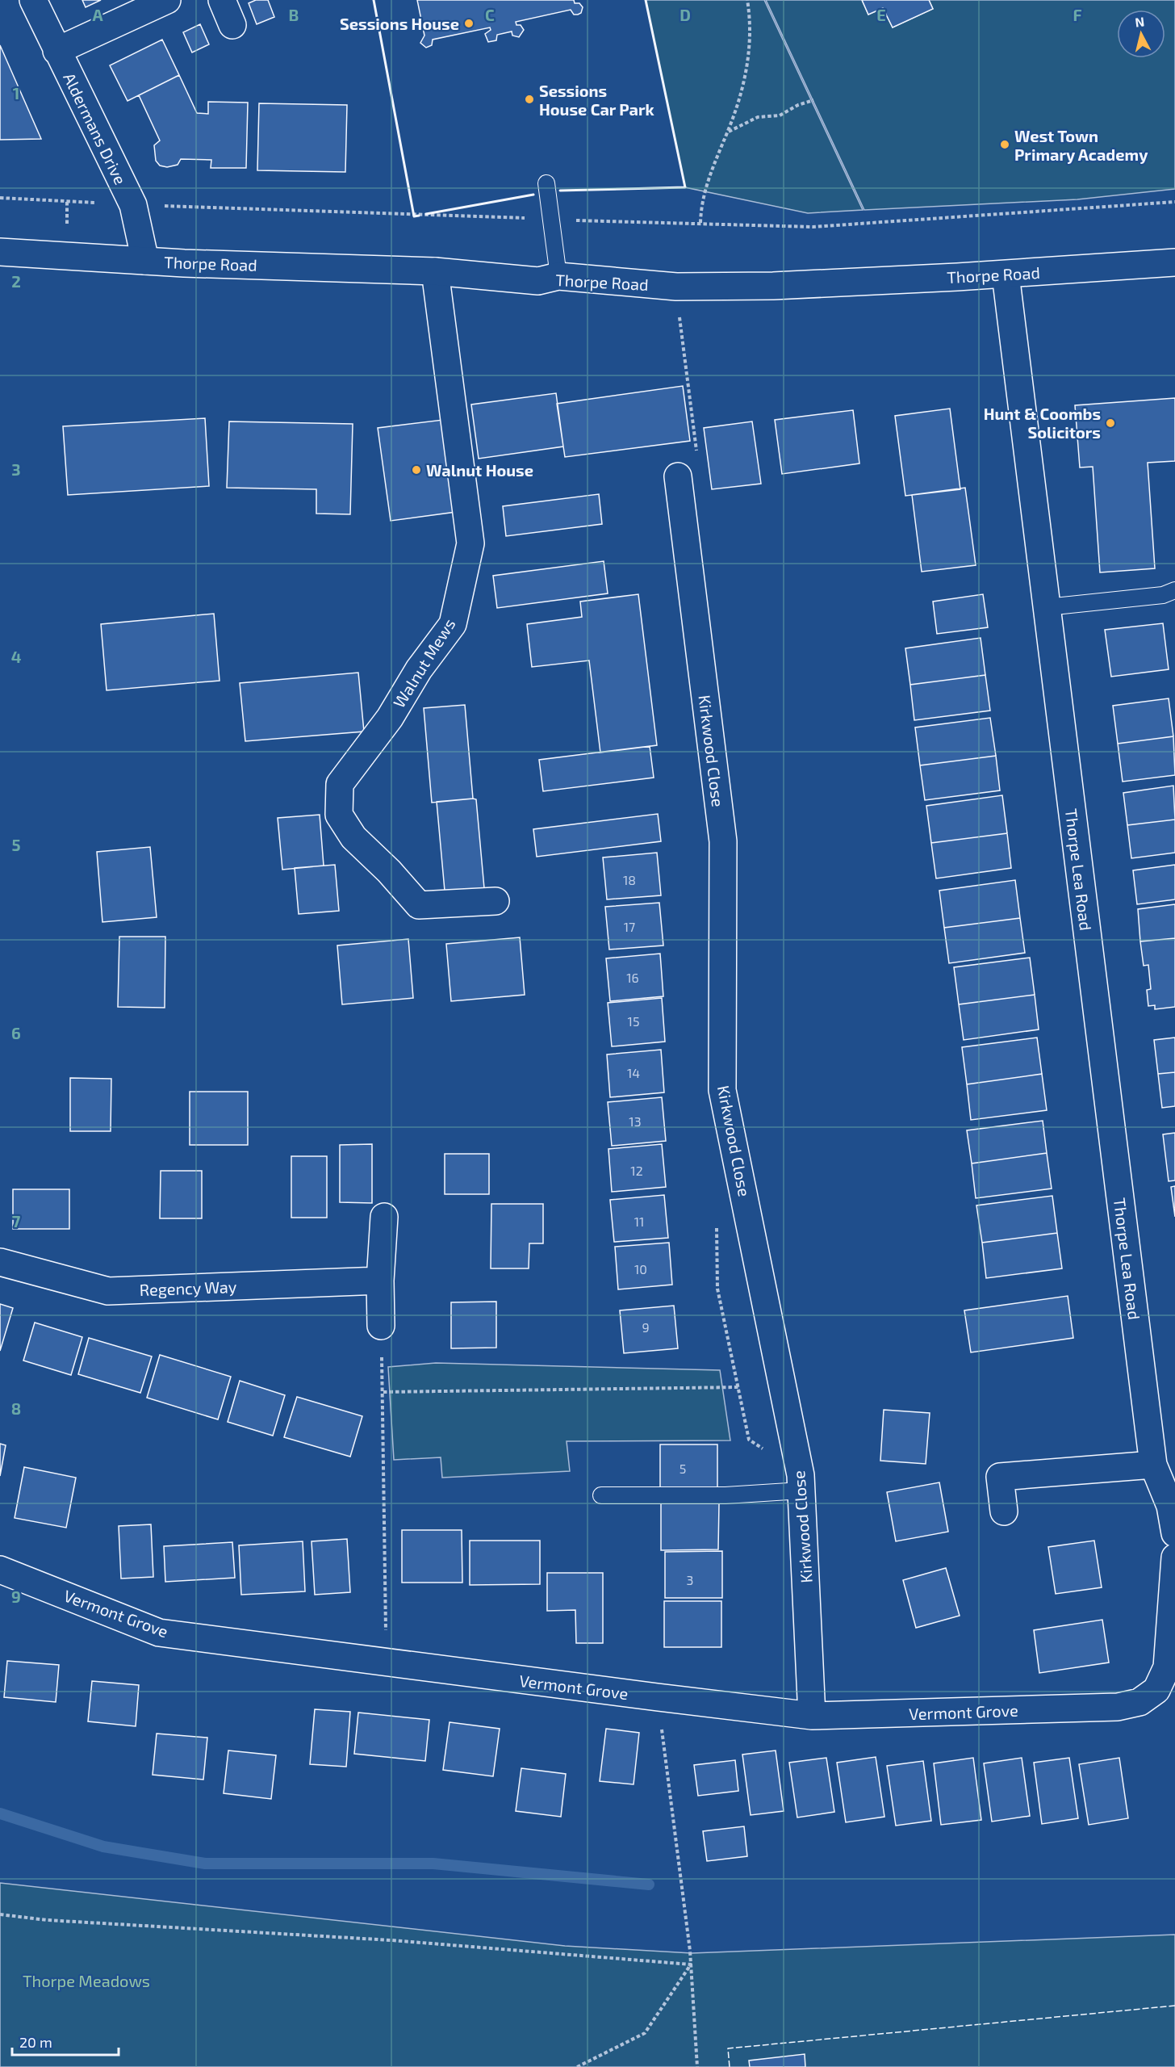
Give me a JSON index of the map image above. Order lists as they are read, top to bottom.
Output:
{
  "streets": {
    "street": [
      "Aldermans Drive",
      "Thorpe Road",
      "Walnut Mews",
      "Kirkwood Close",
      "Thorpe Lea Road",
      "Regency Way",
      "Vermont Grove"
    ]
  },
  "crossings": [
    ["Aldermans Drive", "Thorpe Road"],
    ["Thorpe Road", "Walnut Mews"],
    ["Thorpe Road", "Thorpe Lea Road"],
    ["Kirkwood Close", "Vermont Grove"]
  ],
  "parks": ["Thorpe Meadows"],
  "places": [
    "Sessions House",
    "Sessions House Car Park",
    "West Town Primary Academy",
    "Hunt & Coombs Solicitors",
    "Walnut House"
  ],
  "house_numbers": [
    "18",
    "17",
    "16",
    "15",
    "14",
    "13",
    "12",
    "11",
    "10",
    "9",
    "5",
    "3"
  ],
  "scale_bar": "20 m",
  "north": "top",
  "grid": {
    "columns": [
      "A",
      "B",
      "C",
      "D",
      "E",
      "F"
    ],
    "rows": [
      "1",
      "2",
      "3",
      "4",
      "5",
      "6",
      "7",
      "8",
      "9"
    ]
  }
}
